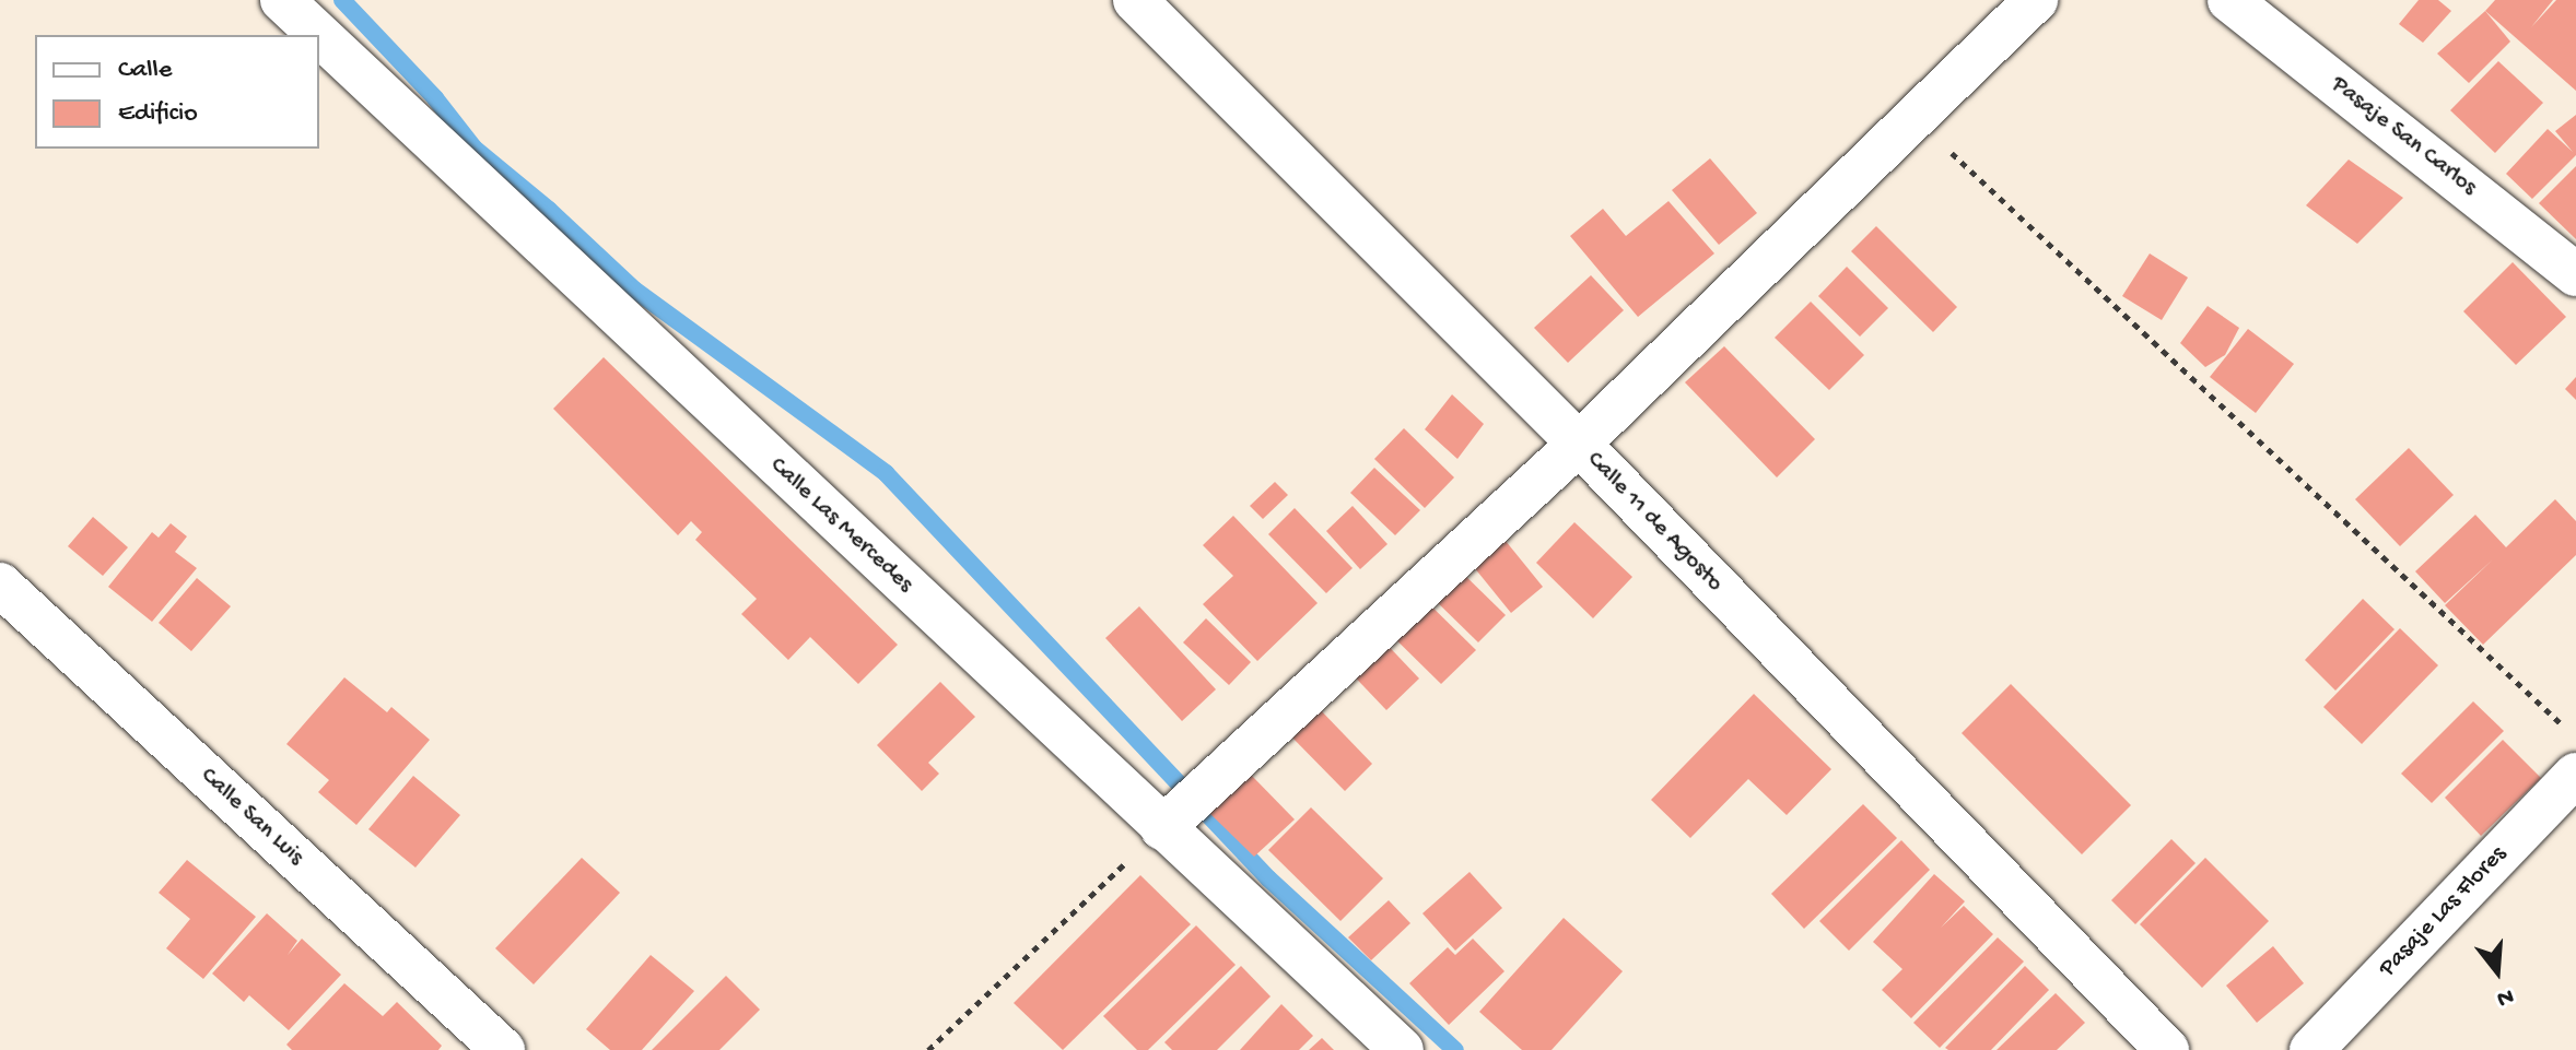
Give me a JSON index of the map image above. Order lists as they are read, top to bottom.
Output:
{
  "streets": {
    "street": [
      "Pasaje San Carlos",
      "Calle 11 de Agosto",
      "Calle Las Mercedes",
      "Calle San Luis",
      "Pasaje Las Flores"
    ]
  },
  "legend": ["Calle", "Edificio"],
  "north": "bottom"
}
